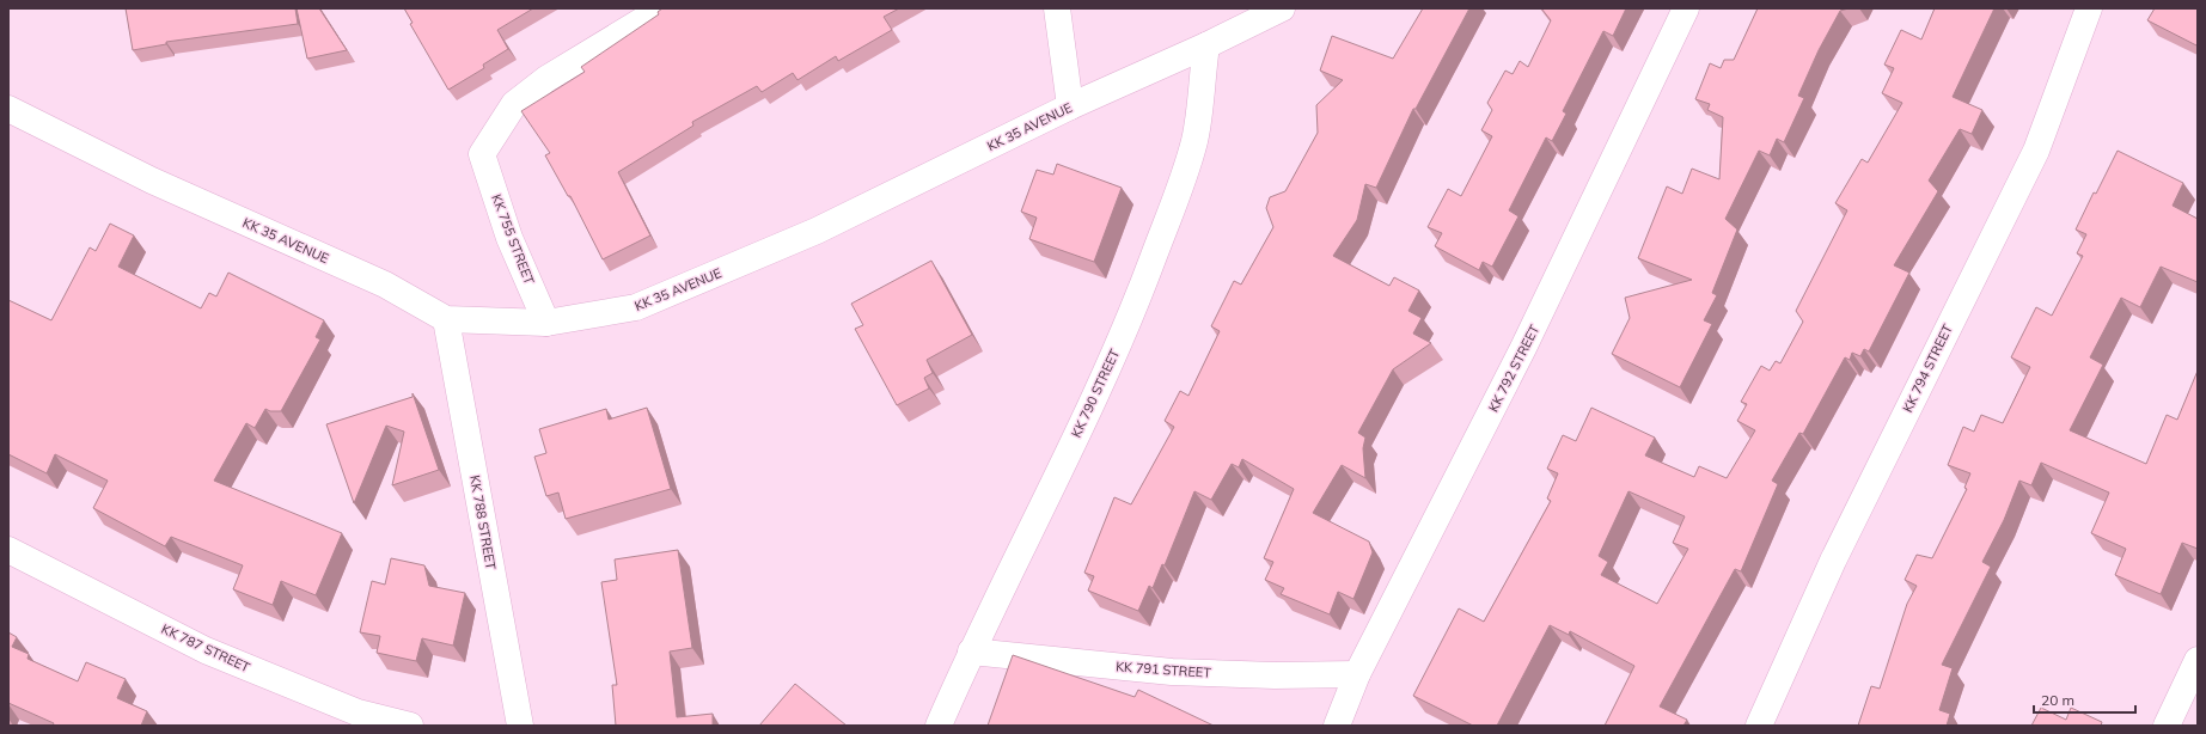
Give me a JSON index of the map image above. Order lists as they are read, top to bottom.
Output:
{
  "streets": {
    "street": [
      "KK 35 AVENUE",
      "KK 755 STREET",
      "KK 792 STREET",
      "KK 794 STREET",
      "KK 790 STREET",
      "KK 788 STREET",
      "KK 787 STREET",
      "KK 791 STREET"
    ]
  },
  "crossings": [
    ["KK 35 AVENUE", "KK 755 STREET"],
    ["KK 35 AVENUE", "KK 790 STREET"],
    ["KK 35 AVENUE", "KK 788 STREET"],
    ["KK 792 STREET", "KK 791 STREET"],
    ["KK 790 STREET", "KK 791 STREET"]
  ],
  "scale_bar": "20 m"
}
